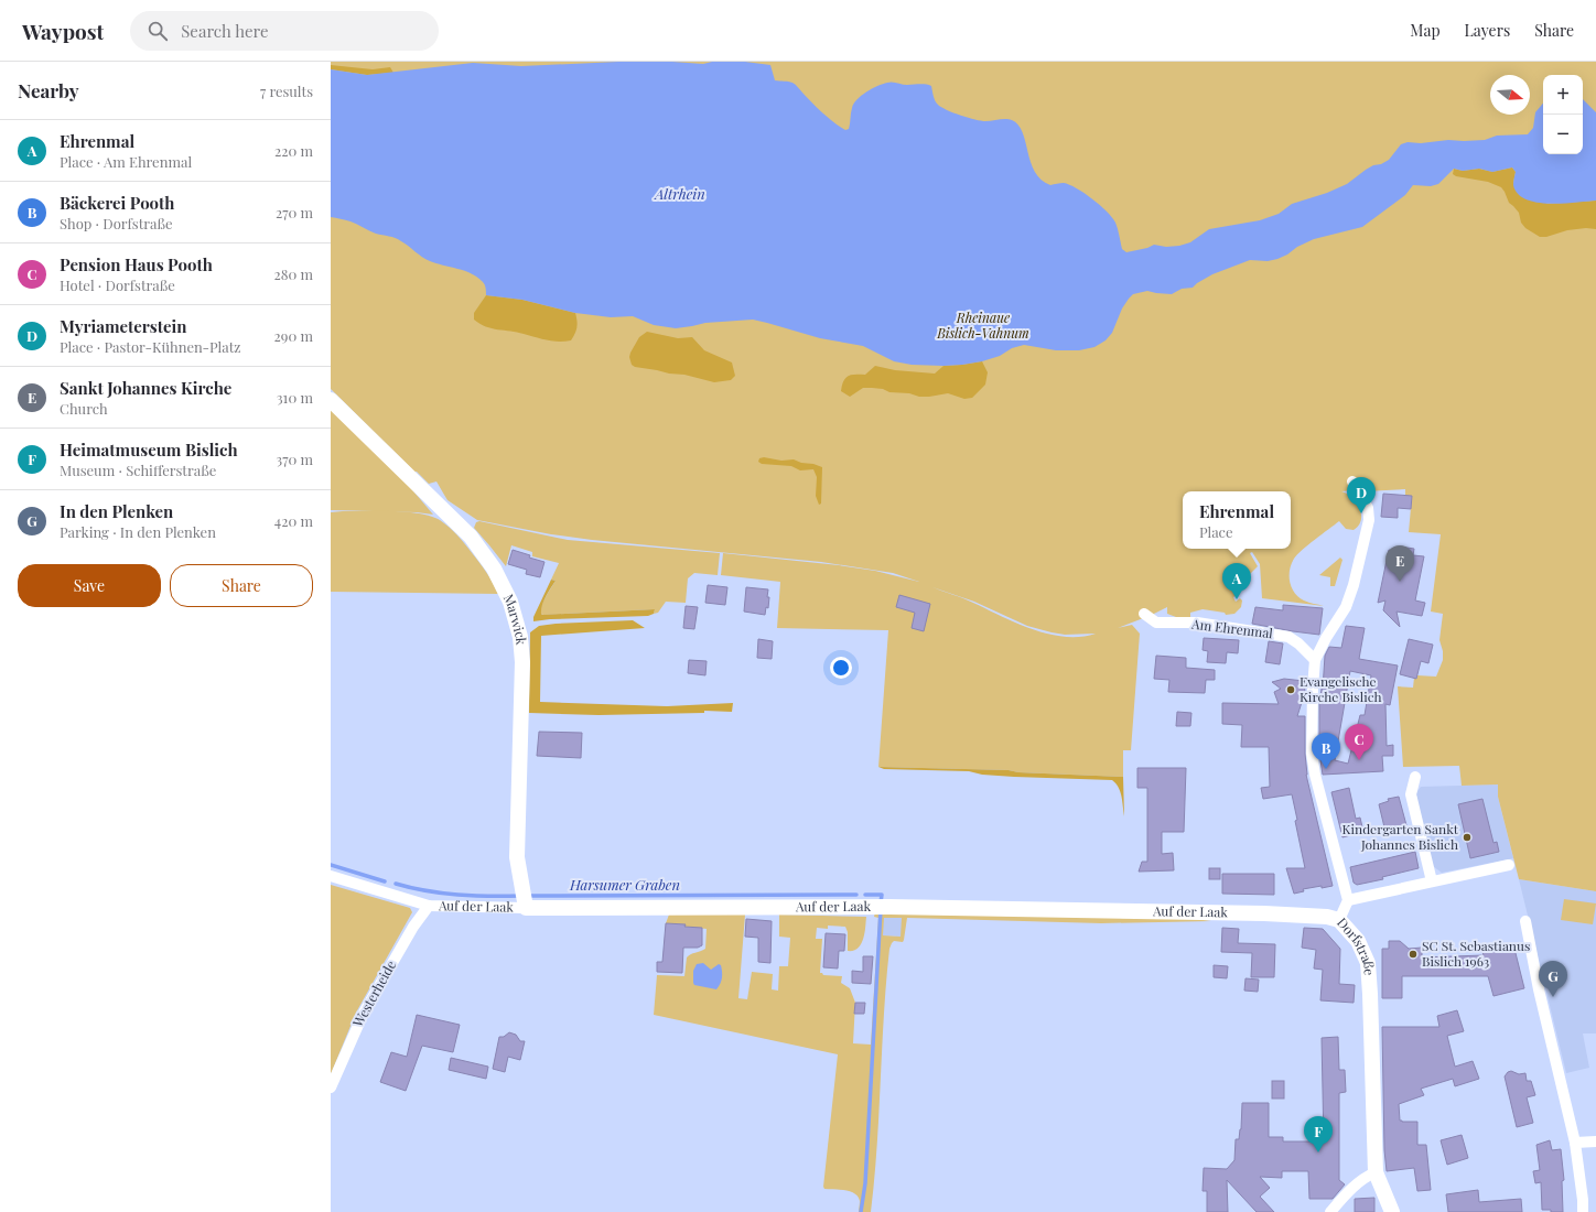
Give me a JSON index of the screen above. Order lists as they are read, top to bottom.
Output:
{
  "streets": {
    "main road": ["Marwick", "Auf der Laak", "Dorfstraße"],
    "street": ["Am Ehrenmal", "Westerheide"]
  },
  "crossings": [
    ["Marwick", "Auf der Laak"],
    ["Am Ehrenmal", "Dorfstraße"],
    ["Auf der Laak", "Dorfstraße"],
    ["Auf der Laak", "Westerheide"]
  ],
  "water": ["Altrhein", "Harsumer Graben"],
  "parks": ["Rheinaue Bislich-Vahnum"],
  "places": ["Evangelische Kirche Bislich", "Kindergarten Sankt Johannes Bislich", "SC St. Sebastianus Bislich 1963"],
  "north": "right",
  "page": {
    "header": "Waypost",
    "search": "Search here",
    "nav": ["Map", "Layers", "Share"],
    "heading": ["Nearby", "7 results"],
    "map_buttons": ["+", "−"],
    "list": [
      {
        "mark": "A",
        "name": "Ehrenmal",
        "note": "Place · Am Ehrenmal",
        "value": "220 m"
      },
      {
        "mark": "B",
        "name": "Bäckerei Pooth",
        "note": "Shop · Dorfstraße",
        "value": "270 m"
      },
      {
        "mark": "C",
        "name": "Pension Haus Pooth",
        "note": "Hotel · Dorfstraße",
        "value": "280 m"
      },
      {
        "mark": "D",
        "name": "Myriameterstein",
        "note": "Place · Pastor-Kühnen-Platz",
        "value": "290 m"
      },
      {
        "mark": "E",
        "name": "Sankt Johannes Kirche",
        "note": "Church",
        "value": "310 m"
      },
      {
        "mark": "F",
        "name": "Heimatmuseum Bislich",
        "note": "Museum · Schifferstraße",
        "value": "370 m"
      },
      {
        "mark": "G",
        "name": "In den Plenken",
        "note": "Parking · In den Plenken",
        "value": "420 m"
      }
    ],
    "pins": [
      "D",
      "E",
      "A",
      "C",
      "B",
      "G",
      "F"
    ],
    "popup": ["Ehrenmal", "Place"],
    "buttons": ["Save", "Share"]
  }
}
